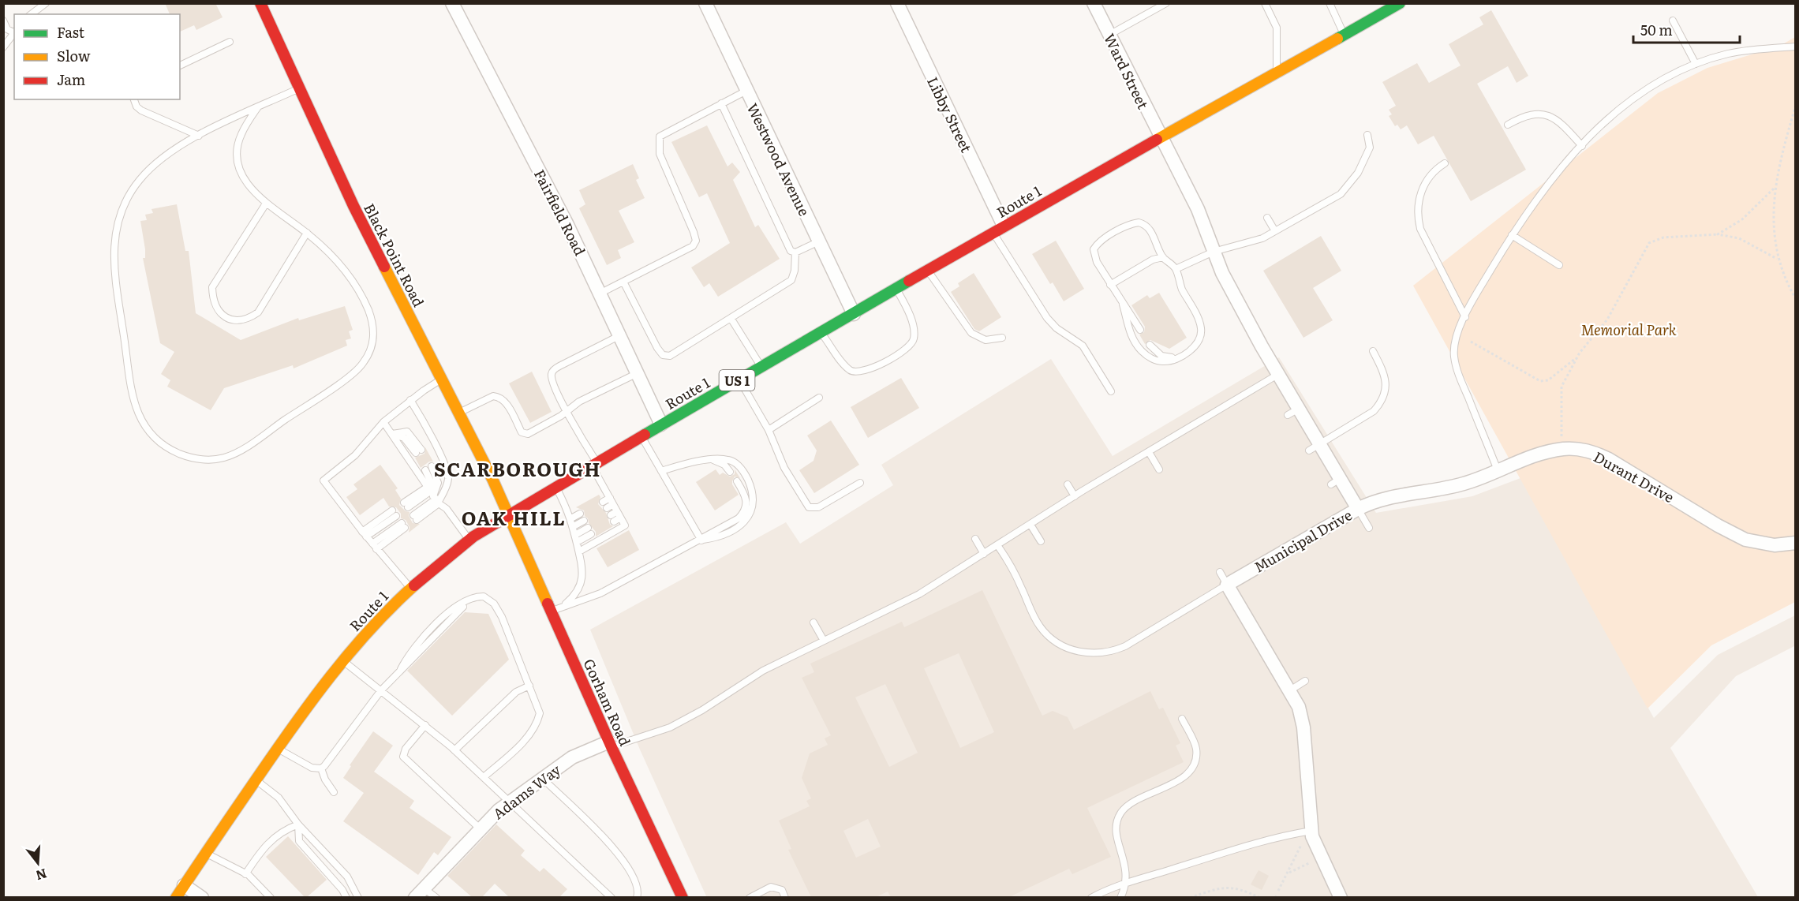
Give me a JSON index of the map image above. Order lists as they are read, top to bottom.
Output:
{
  "streets": {
    "main road": [
      "Route 1",
      "Black Point Road",
      "US 1",
      "Gorham Road"
    ],
    "street": [
      "Ward Street",
      "Libby Street",
      "Westwood Avenue",
      "Fairfield Road",
      "Durant Drive",
      "Municipal Drive",
      "Adams Way"
    ]
  },
  "crossings": [
    ["Ward Street", "Route 1"],
    ["Ward Street", "Municipal Drive"],
    ["Libby Street", "Route 1"],
    ["Westwood Avenue", "Route 1"],
    ["Route 1", "Fairfield Road"],
    ["Route 1", "Black Point Road"],
    ["Route 1", "Municipal Drive"],
    ["Route 1", "Gorham Road"],
    ["Black Point Road", "Gorham Road"],
    ["Durant Drive", "Municipal Drive"],
    ["Gorham Road", "Adams Way"]
  ],
  "districts": ["SCARBOROUGH", "OAK HILL"],
  "parks": ["Memorial Park"],
  "legend": ["Fast", "Slow", "Jam"],
  "scale_bar": "50 m",
  "north": "bottom"
}
